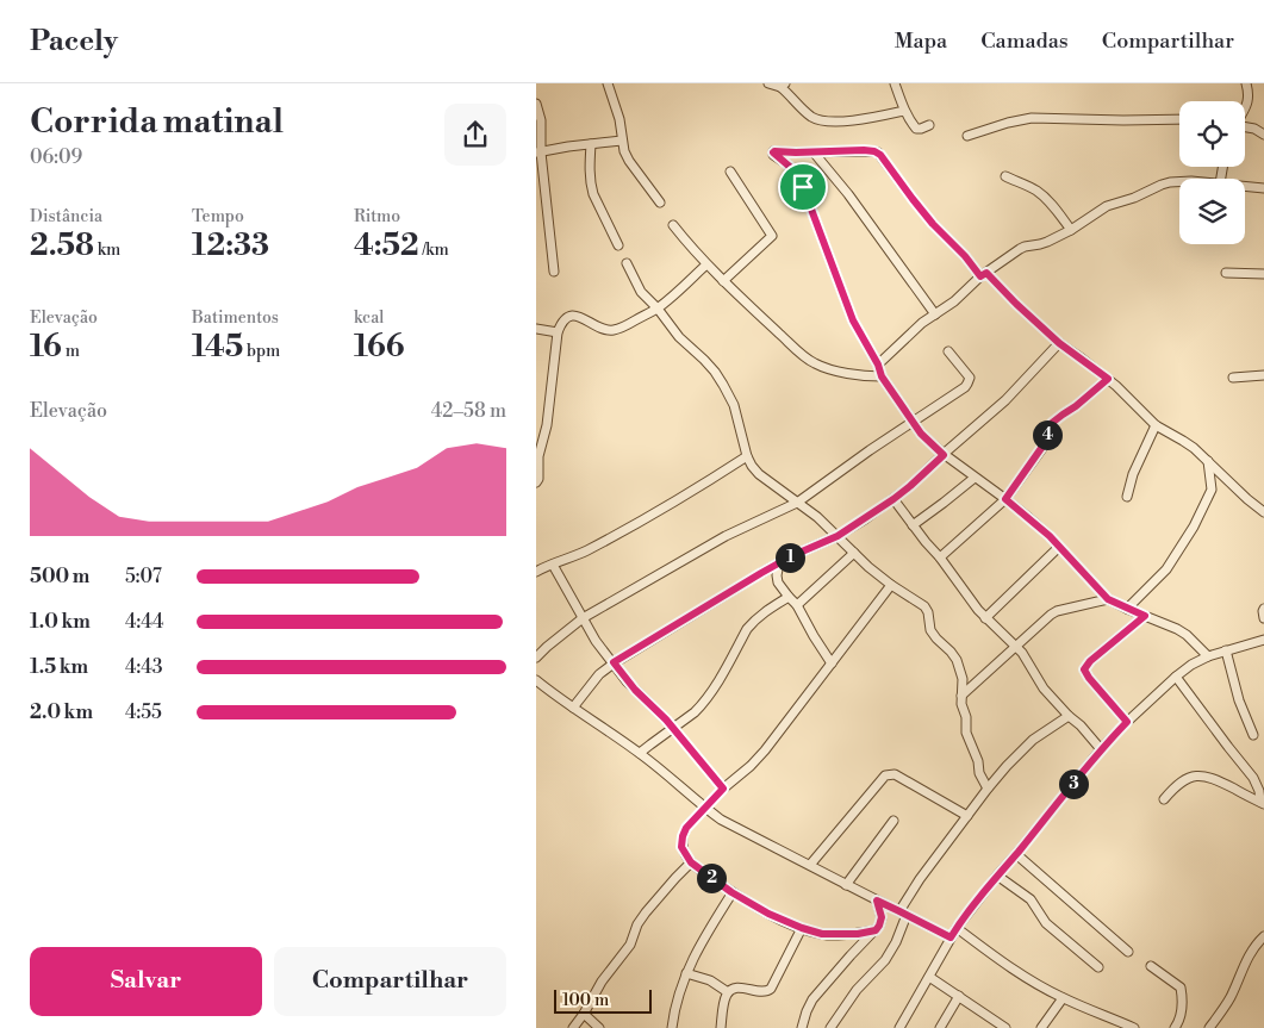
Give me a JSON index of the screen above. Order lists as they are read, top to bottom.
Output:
{
  "scale_bar": "100 m",
  "page": {
    "header": "Pacely",
    "nav": ["Mapa", "Camadas", "Compartilhar"],
    "heading": ["Corrida matinal", "06:09"],
    "stats": [
      ["Distância", "2.58 km"],
      ["Tempo", "12:33"],
      ["Ritmo", "4:52 /km"],
      ["Elevação", "16 m"],
      ["Batimentos", "145 bpm"],
      ["kcal", "166"]
    ],
    "chart": ["Elevação", "42–58 m"],
    "pins": [
      "4",
      "1",
      "3",
      "2"
    ],
    "list": [
      {
        "name": "500 m",
        "note": "5:07"
      },
      {
        "name": "1.0 km",
        "note": "4:44"
      },
      {
        "name": "1.5 km",
        "note": "4:43"
      },
      {
        "name": "2.0 km",
        "note": "4:55"
      }
    ],
    "buttons": ["Salvar", "Compartilhar"],
    "scale": "100 m"
  }
}
